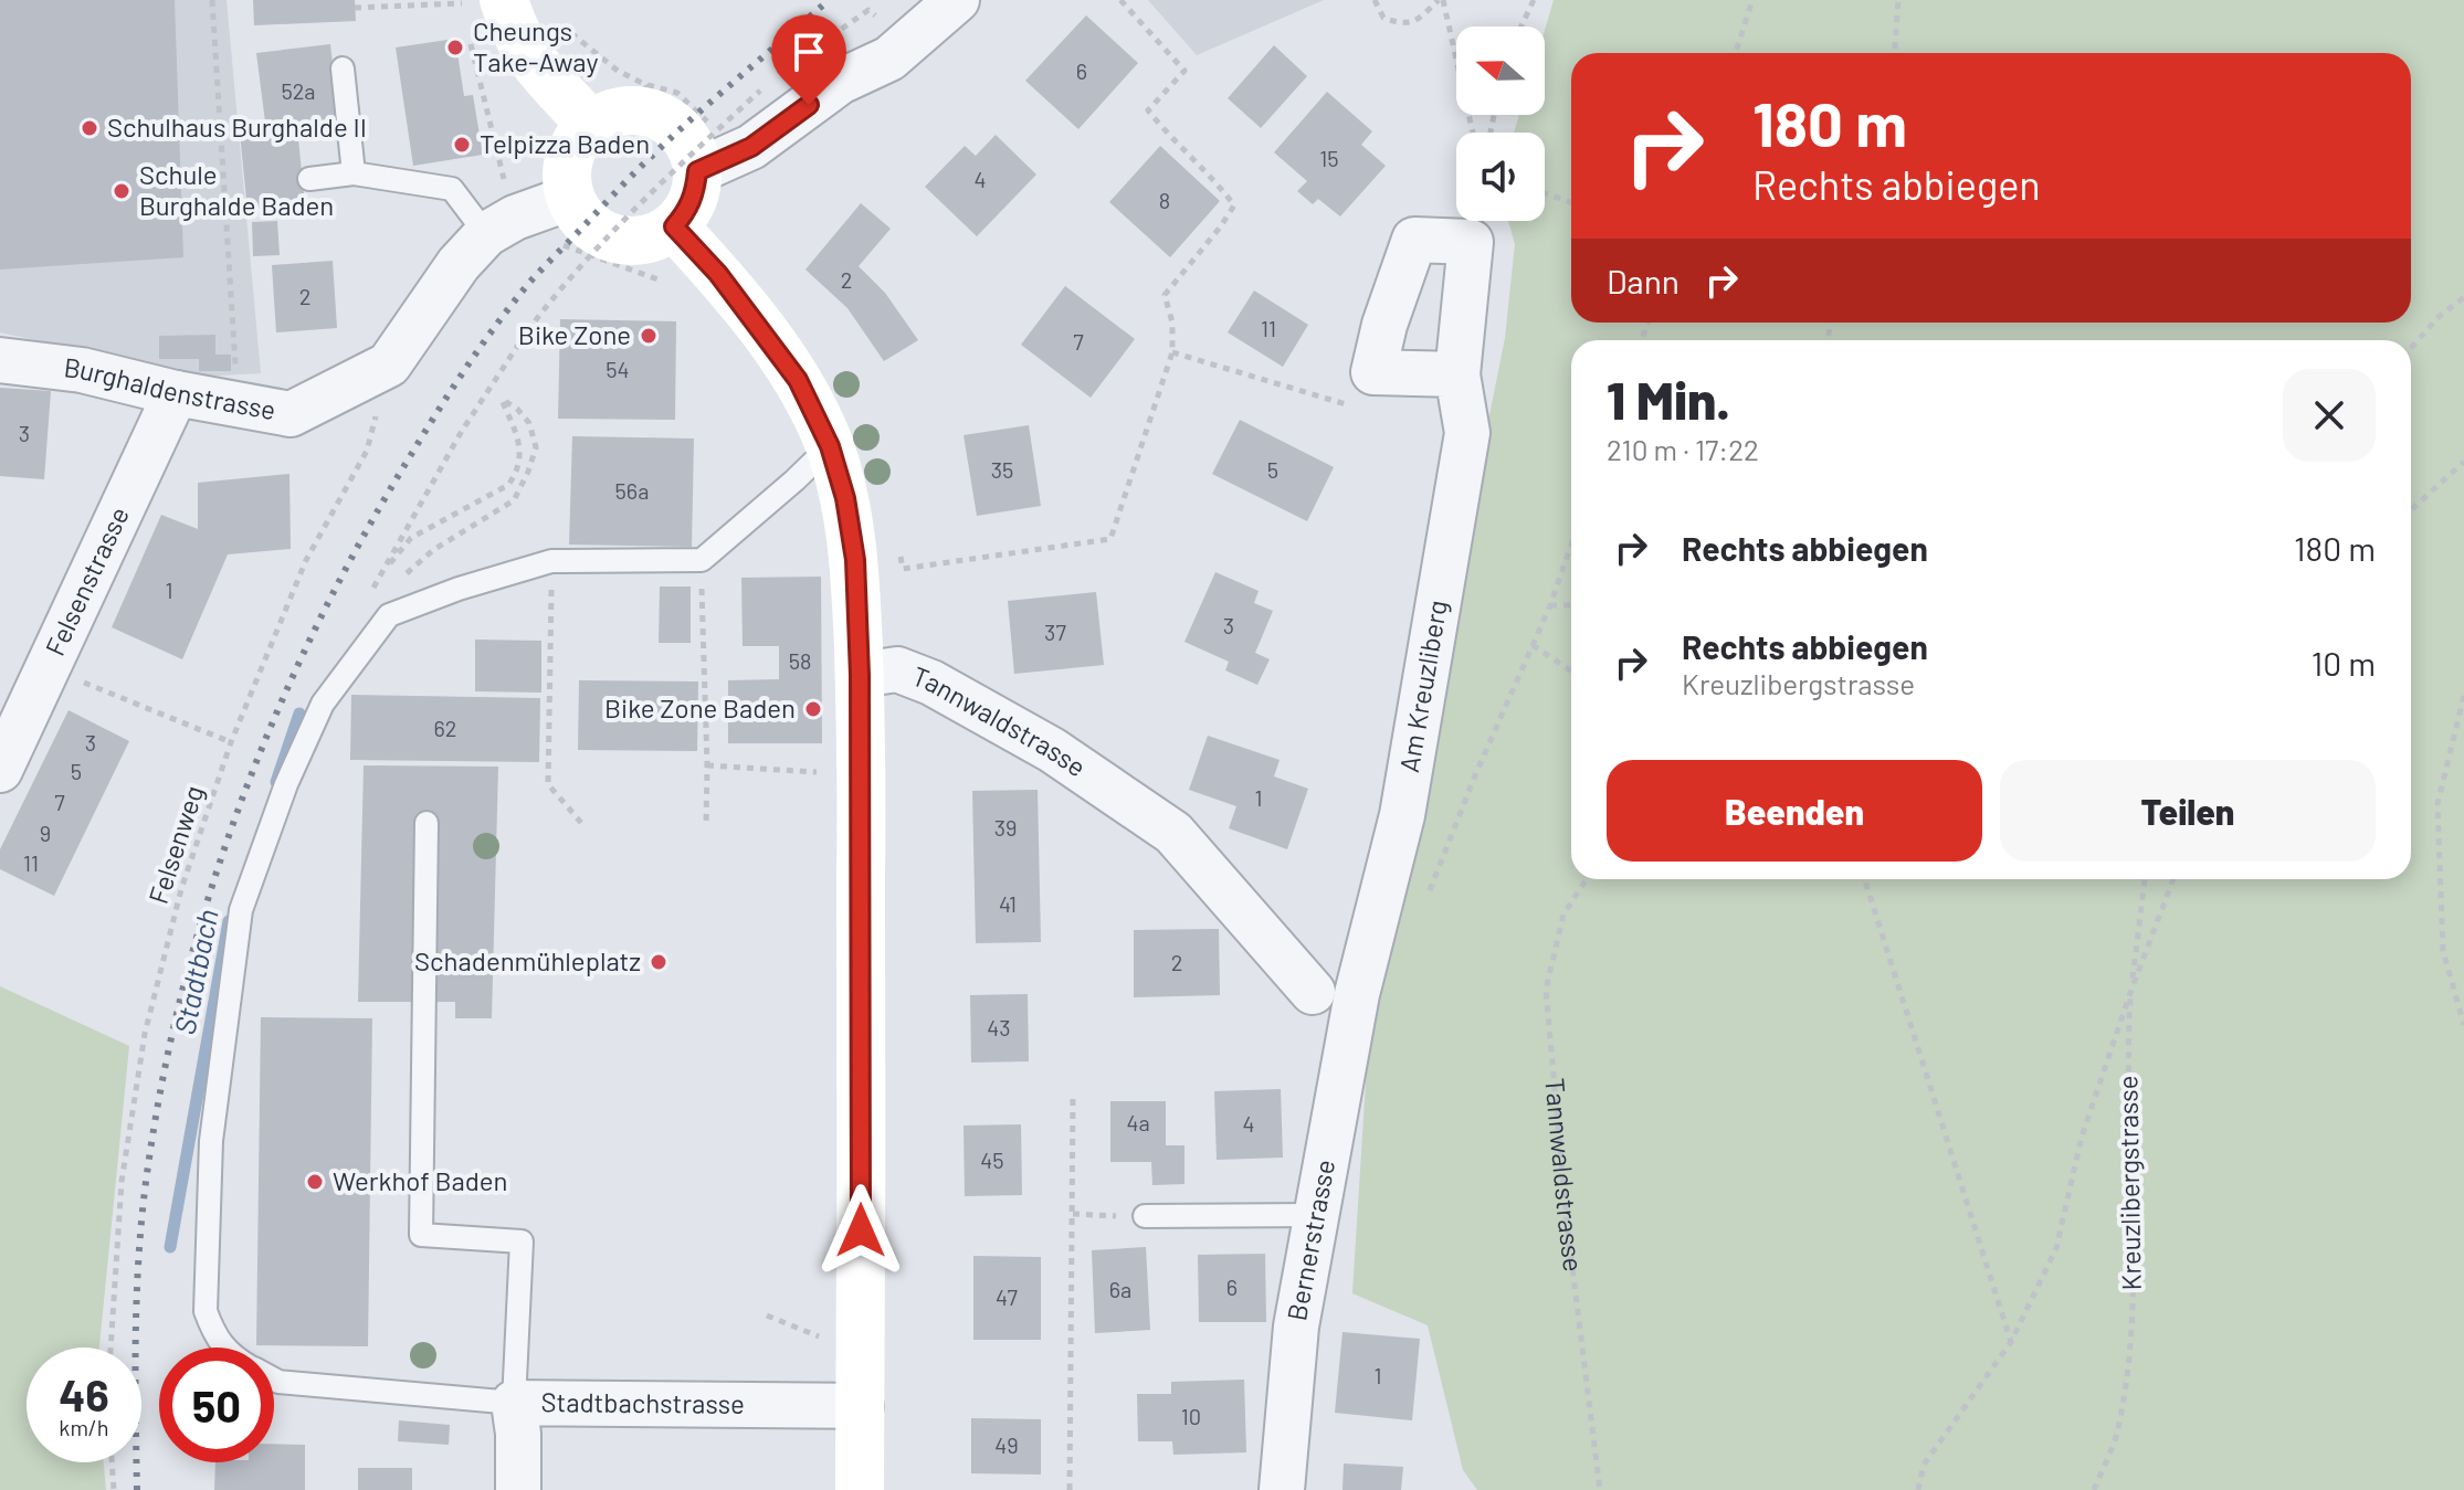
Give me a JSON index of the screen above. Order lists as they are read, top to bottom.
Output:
{
  "streets": {
    "street": [
      "Burghaldenstrasse",
      "Felsenstrasse",
      "Am Kreuzliberg",
      "Tannwaldstrasse",
      "Bernerstrasse",
      "Stadtbachstrasse"
    ],
    "path": ["Felsenweg", "Kreuzlibergstrasse"]
  },
  "crossings": [
    ["Burghaldenstrasse", "Felsenstrasse"],
    ["Burghaldenstrasse", "Felsenweg"],
    ["Am Kreuzliberg", "Bernerstrasse"]
  ],
  "water": ["Stadtbach"],
  "places": [
    "Cheungs Take-Away",
    "Schulhaus Burghalde II",
    "Telpizza Baden",
    "Schule Burghalde Baden",
    "Bike Zone",
    "Bike Zone Baden",
    "Schadenmühleplatz",
    "Werkhof Baden"
  ],
  "house_numbers": [
    "6",
    "52a",
    "15",
    "4",
    "8",
    "2",
    "2",
    "11",
    "7",
    "54",
    "3",
    "35",
    "5",
    "56a",
    "1",
    "3",
    "37",
    "58",
    "62",
    "3",
    "5",
    "1",
    "7",
    "39",
    "9",
    "11",
    "41",
    "2",
    "43",
    "4a",
    "4",
    "45",
    "6",
    "6a",
    "47",
    "1",
    "10",
    "49"
  ],
  "north": "left",
  "page": {
    "turn": ["180 m", "Rechts abbiegen"],
    "then": "Dann",
    "heading": ["1 Min.", "210 m · 17:22"],
    "list": [
      {
        "name": "Rechts abbiegen",
        "value": "180 m"
      },
      {
        "name": "Rechts abbiegen",
        "note": "Kreuzlibergstrasse",
        "value": "10 m"
      }
    ],
    "buttons": ["Beenden", "Teilen"],
    "speed": "46 km/h",
    "limit": "50"
  }
}
